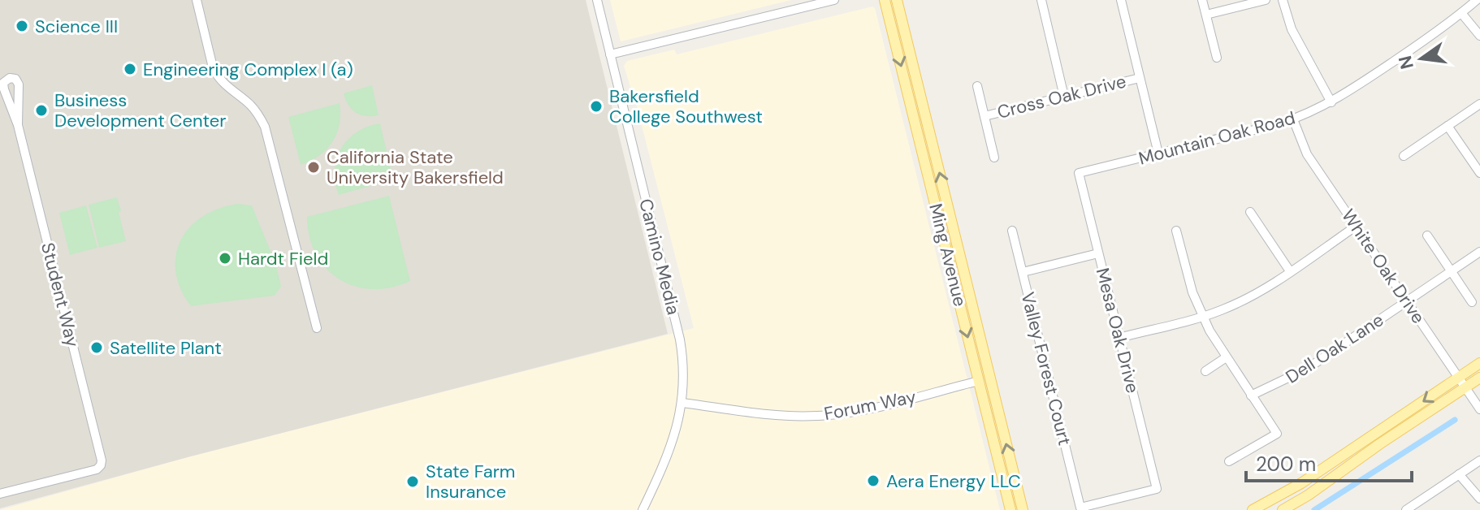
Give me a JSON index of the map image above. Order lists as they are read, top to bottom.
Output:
{
  "streets": {
    "main road": ["Ming Avenue"],
    "street": [
      "Cross Oak Drive",
      "Mountain Oak Road",
      "Camino Media",
      "White Oak Drive",
      "Student Way",
      "Mesa Oak Drive",
      "Dell Oak Lane",
      "Valley Forest Court",
      "Forum Way"
    ]
  },
  "crossings": [
    ["Mountain Oak Road", "White Oak Drive"],
    ["Mountain Oak Road", "Mesa Oak Drive"],
    ["Ming Avenue", "Forum Way"],
    ["Camino Media", "Forum Way"],
    ["White Oak Drive", "Dell Oak Lane"],
    ["Mesa Oak Drive", "Valley Forest Court"]
  ],
  "places": [
    "Science III",
    "Engineering Complex I (a)",
    "Bakersfield College Southwest",
    "Business Development Center",
    "California State University Bakersfield",
    "Hardt Field",
    "Satellite Plant",
    "Aera Energy LLC",
    "State Farm Insurance"
  ],
  "scale_bar": "200 m",
  "north": "left"
}
